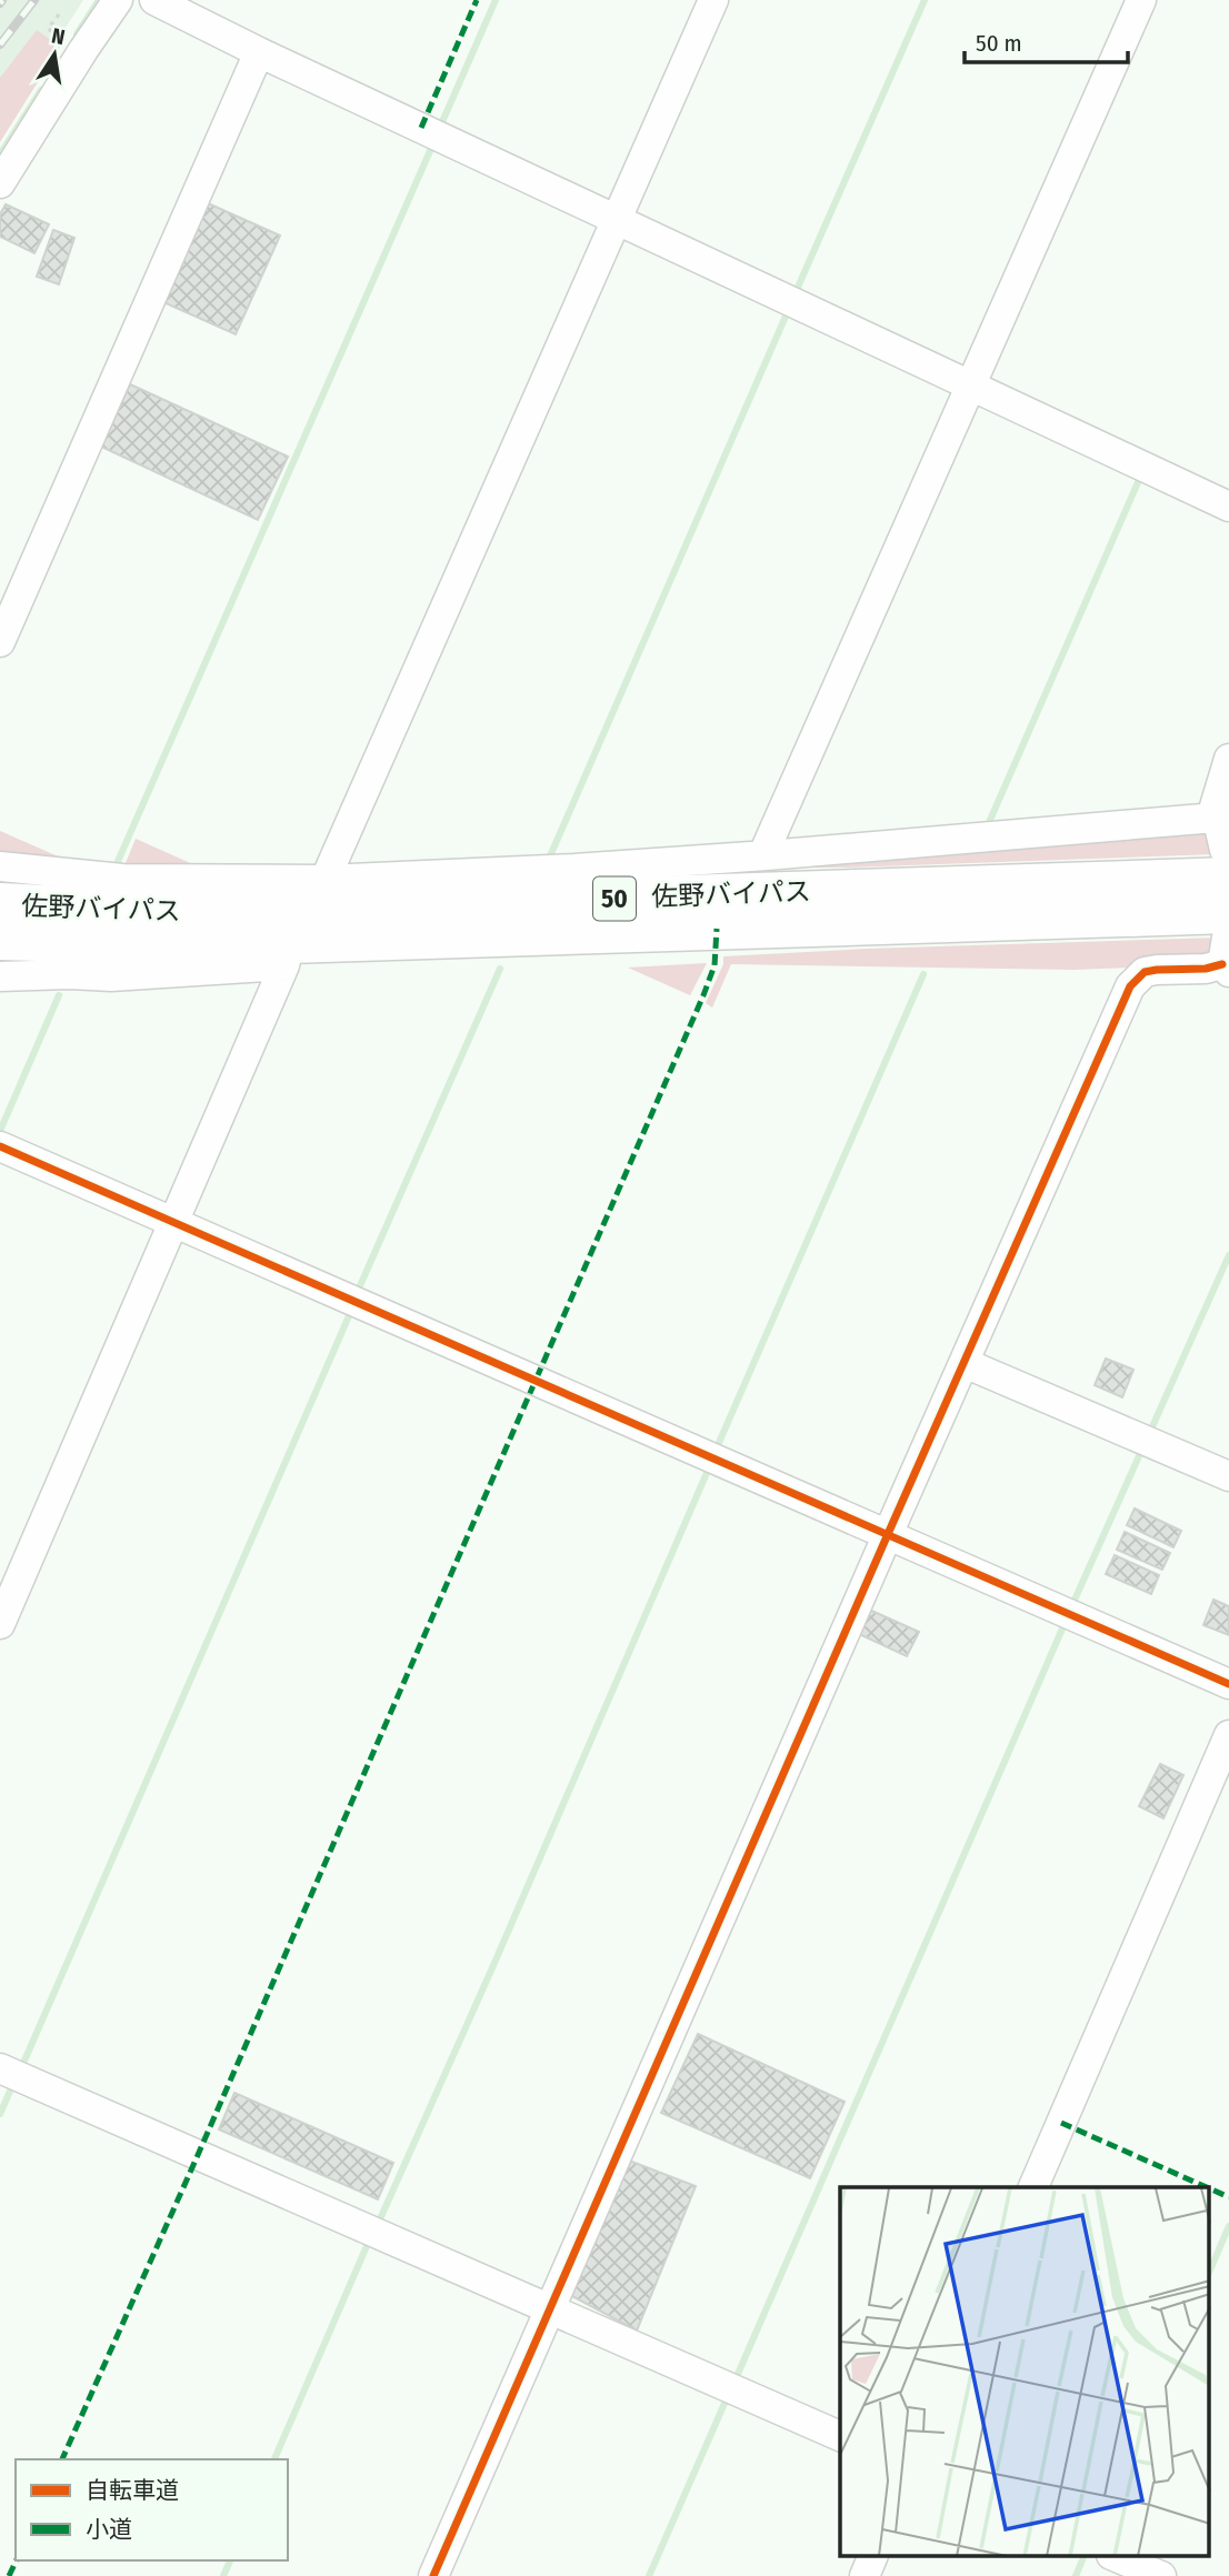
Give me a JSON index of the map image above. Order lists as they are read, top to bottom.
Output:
{
  "streets": {
    "highway": ["佐野バイパス", "50"]
  },
  "legend": ["自転車道", "小道"],
  "scale_bar": "50 m",
  "north": "top"
}
